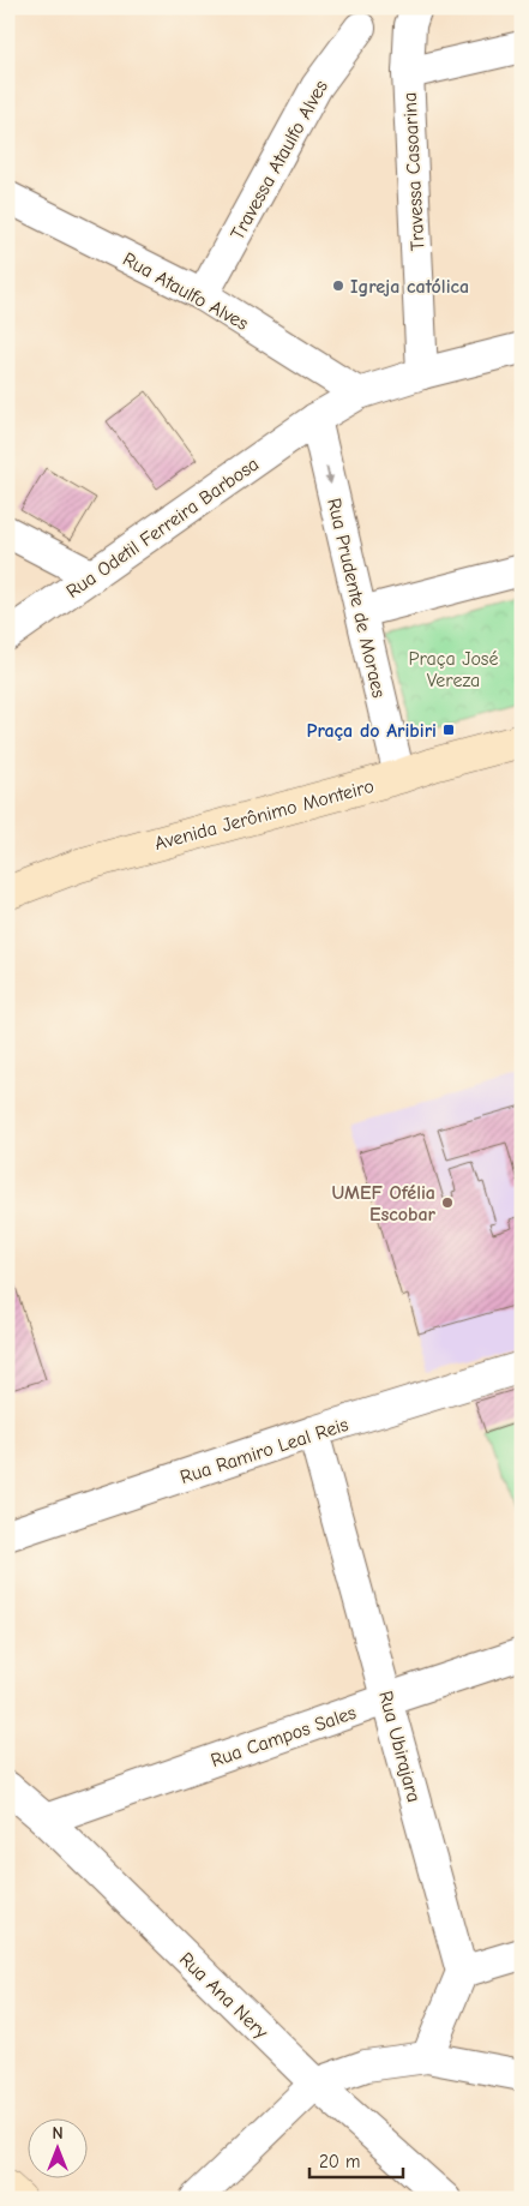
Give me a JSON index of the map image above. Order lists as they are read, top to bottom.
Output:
{
  "streets": {
    "street": [
      "Travessa Ataulfo Alves",
      "Travessa Casoarina",
      "Rua Ataulfo Alves",
      "Rua Odetil Ferreira Barbosa",
      "Rua Prudente de Moraes",
      "Avenida Jerônimo Monteiro",
      "Rua Ramiro Leal Reis",
      "Rua Campos Sales",
      "Rua Ubirajara",
      "Rua Ana Nery"
    ]
  },
  "crossings": [
    ["Travessa Ataulfo Alves", "Rua Ataulfo Alves"],
    ["Travessa Casoarina", "Rua Odetil Ferreira Barbosa"],
    ["Rua Ataulfo Alves", "Rua Odetil Ferreira Barbosa"],
    ["Rua Odetil Ferreira Barbosa", "Rua Prudente de Moraes"],
    ["Rua Prudente de Moraes", "Avenida Jerônimo Monteiro"],
    ["Rua Ramiro Leal Reis", "Rua Ubirajara"],
    ["Rua Campos Sales", "Rua Ubirajara"],
    ["Rua Campos Sales", "Rua Ana Nery"]
  ],
  "one_way": ["Rua Prudente de Moraes"],
  "parks": ["Praça José Vereza"],
  "places": {
    "other": ["Igreja católica", "UMEF Ofélia Escobar"],
    "transit": ["Praça do Aribiri"]
  },
  "scale_bar": "20 m",
  "north": "top"
}
